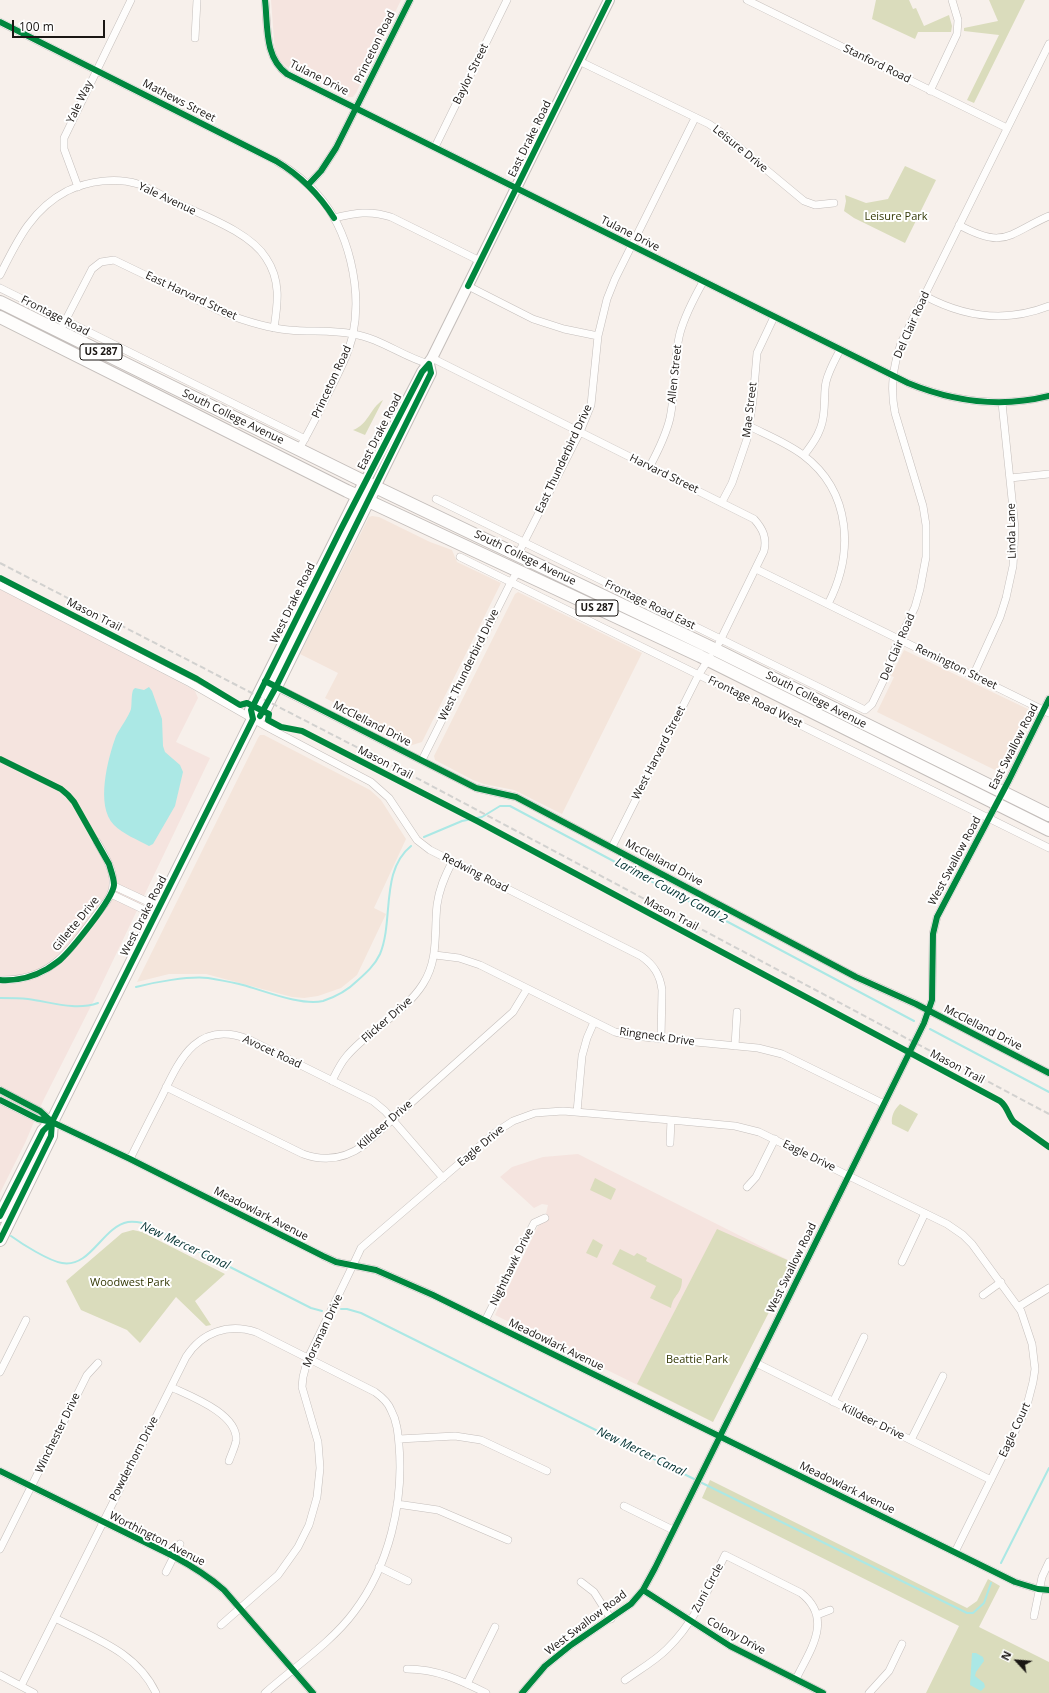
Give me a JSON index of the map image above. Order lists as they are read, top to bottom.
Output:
{
  "streets": {
    "main road": [
      "East Drake Road",
      "US 287",
      "South College Avenue",
      "West Drake Road"
    ],
    "street": [
      "Princeton Road",
      "Stanford Road",
      "Baylor Street",
      "Tulane Drive",
      "Mathews Street",
      "Yale Way",
      "Leisure Drive",
      "Yale Avenue",
      "East Harvard Street",
      "Frontage Road",
      "Del Clair Road",
      "Allen Street",
      "Mae Street",
      "East Thunderbird Drive",
      "Harvard Street",
      "Linda Lane",
      "Frontage Road East",
      "West Thunderbird Drive",
      "Remington Street",
      "Frontage Road West",
      "McClelland Drive",
      "East Swallow Road",
      "West Harvard Street",
      "West Swallow Road",
      "Redwing Road",
      "Gillette Drive",
      "Flicker Drive",
      "Ringneck Drive",
      "Avocet Road",
      "Killdeer Drive",
      "Eagle Drive",
      "Meadowlark Avenue",
      "Nighthawk Drive",
      "Morsman Drive",
      "Eagle Court",
      "Winchester Drive",
      "Powderhorn Drive",
      "Worthington Avenue",
      "Zuni Circle",
      "Colony Drive"
    ],
    "cycle path": ["Mason Trail"]
  },
  "crossings": [
    ["Princeton Road", "Tulane Drive"],
    ["Princeton Road", "Mathews Street"],
    ["Princeton Road", "East Harvard Street"],
    ["Princeton Road", "South College Avenue"],
    ["Stanford Road", "Del Clair Road"],
    ["Baylor Street", "Tulane Drive"],
    ["Tulane Drive", "East Drake Road"],
    ["Tulane Drive", "Del Clair Road"],
    ["Tulane Drive", "Allen Street"],
    ["Tulane Drive", "Mae Street"],
    ["Tulane Drive", "East Thunderbird Drive"],
    ["Tulane Drive", "Linda Lane"],
    ["Mathews Street", "Yale Way"],
    ["Yale Way", "Yale Avenue"],
    ["East Drake Road", "Leisure Drive"],
    ["East Drake Road", "East Harvard Street"],
    ["East Drake Road", "South College Avenue"],
    ["East Drake Road", "Harvard Street"],
    ["East Drake Road", "West Drake Road"],
    ["Leisure Drive", "East Thunderbird Drive"],
    ["Yale Avenue", "East Harvard Street"],
    ["East Harvard Street", "Frontage Road"],
    ["East Harvard Street", "South College Avenue"],
    ["East Harvard Street", "Harvard Street"],
    ["Frontage Road", "South College Avenue"],
    ["Del Clair Road", "Frontage Road East"],
    ["Del Clair Road", "Remington Street"],
    ["Allen Street", "Harvard Street"],
    ["Mae Street", "Harvard Street"],
    ["South College Avenue", "East Thunderbird Drive"],
    ["South College Avenue", "Harvard Street"],
    ["South College Avenue", "West Drake Road"],
    ["South College Avenue", "Frontage Road East"],
    ["South College Avenue", "West Thunderbird Drive"],
    ["South College Avenue", "East Swallow Road"],
    ["South College Avenue", "West Harvard Street"],
    ["South College Avenue", "West Swallow Road"],
    ["East Thunderbird Drive", "Harvard Street"],
    ["East Thunderbird Drive", "Frontage Road East"],
    ["Harvard Street", "Frontage Road East"],
    ["Harvard Street", "Remington Street"],
    ["Harvard Street", "West Harvard Street"],
    ["Linda Lane", "Remington Street"],
    ["West Drake Road", "McClelland Drive"],
    ["West Drake Road", "Redwing Road"],
    ["West Drake Road", "Gillette Drive"],
    ["West Drake Road", "Meadowlark Avenue"],
    ["West Thunderbird Drive", "Frontage Road West"],
    ["West Thunderbird Drive", "McClelland Drive"],
    ["Remington Street", "East Swallow Road"],
    ["Frontage Road West", "West Harvard Street"],
    ["Frontage Road West", "West Swallow Road"],
    ["McClelland Drive", "West Harvard Street"],
    ["McClelland Drive", "West Swallow Road"],
    ["East Swallow Road", "West Swallow Road"],
    ["West Swallow Road", "Ringneck Drive"],
    ["West Swallow Road", "Killdeer Drive"],
    ["West Swallow Road", "Eagle Drive"],
    ["West Swallow Road", "Meadowlark Avenue"],
    ["West Swallow Road", "Colony Drive"],
    ["Redwing Road", "Flicker Drive"],
    ["Redwing Road", "Ringneck Drive"],
    ["Flicker Drive", "Ringneck Drive"],
    ["Flicker Drive", "Avocet Road"],
    ["Ringneck Drive", "Killdeer Drive"],
    ["Avocet Road", "Killdeer Drive"],
    ["Avocet Road", "Eagle Drive"],
    ["Avocet Road", "Meadowlark Avenue"],
    ["Killdeer Drive", "Eagle Court"],
    ["Eagle Drive", "Meadowlark Avenue"],
    ["Eagle Drive", "Morsman Drive"],
    ["Eagle Drive", "Eagle Court"],
    ["Meadowlark Avenue", "Nighthawk Drive"],
    ["Meadowlark Avenue", "Morsman Drive"],
    ["Meadowlark Avenue", "Eagle Court"],
    ["Morsman Drive", "Powderhorn Drive"],
    ["Morsman Drive", "Worthington Avenue"],
    ["Winchester Drive", "Worthington Avenue"],
    ["Powderhorn Drive", "Worthington Avenue"],
    ["Zuni Circle", "Colony Drive"]
  ],
  "water": ["Larimer County Canal 2", "New Mercer Canal"],
  "parks": ["Leisure Park", "Woodwest Park", "Beattie Park"],
  "scale_bar": "100 m",
  "north": "top left"
}
